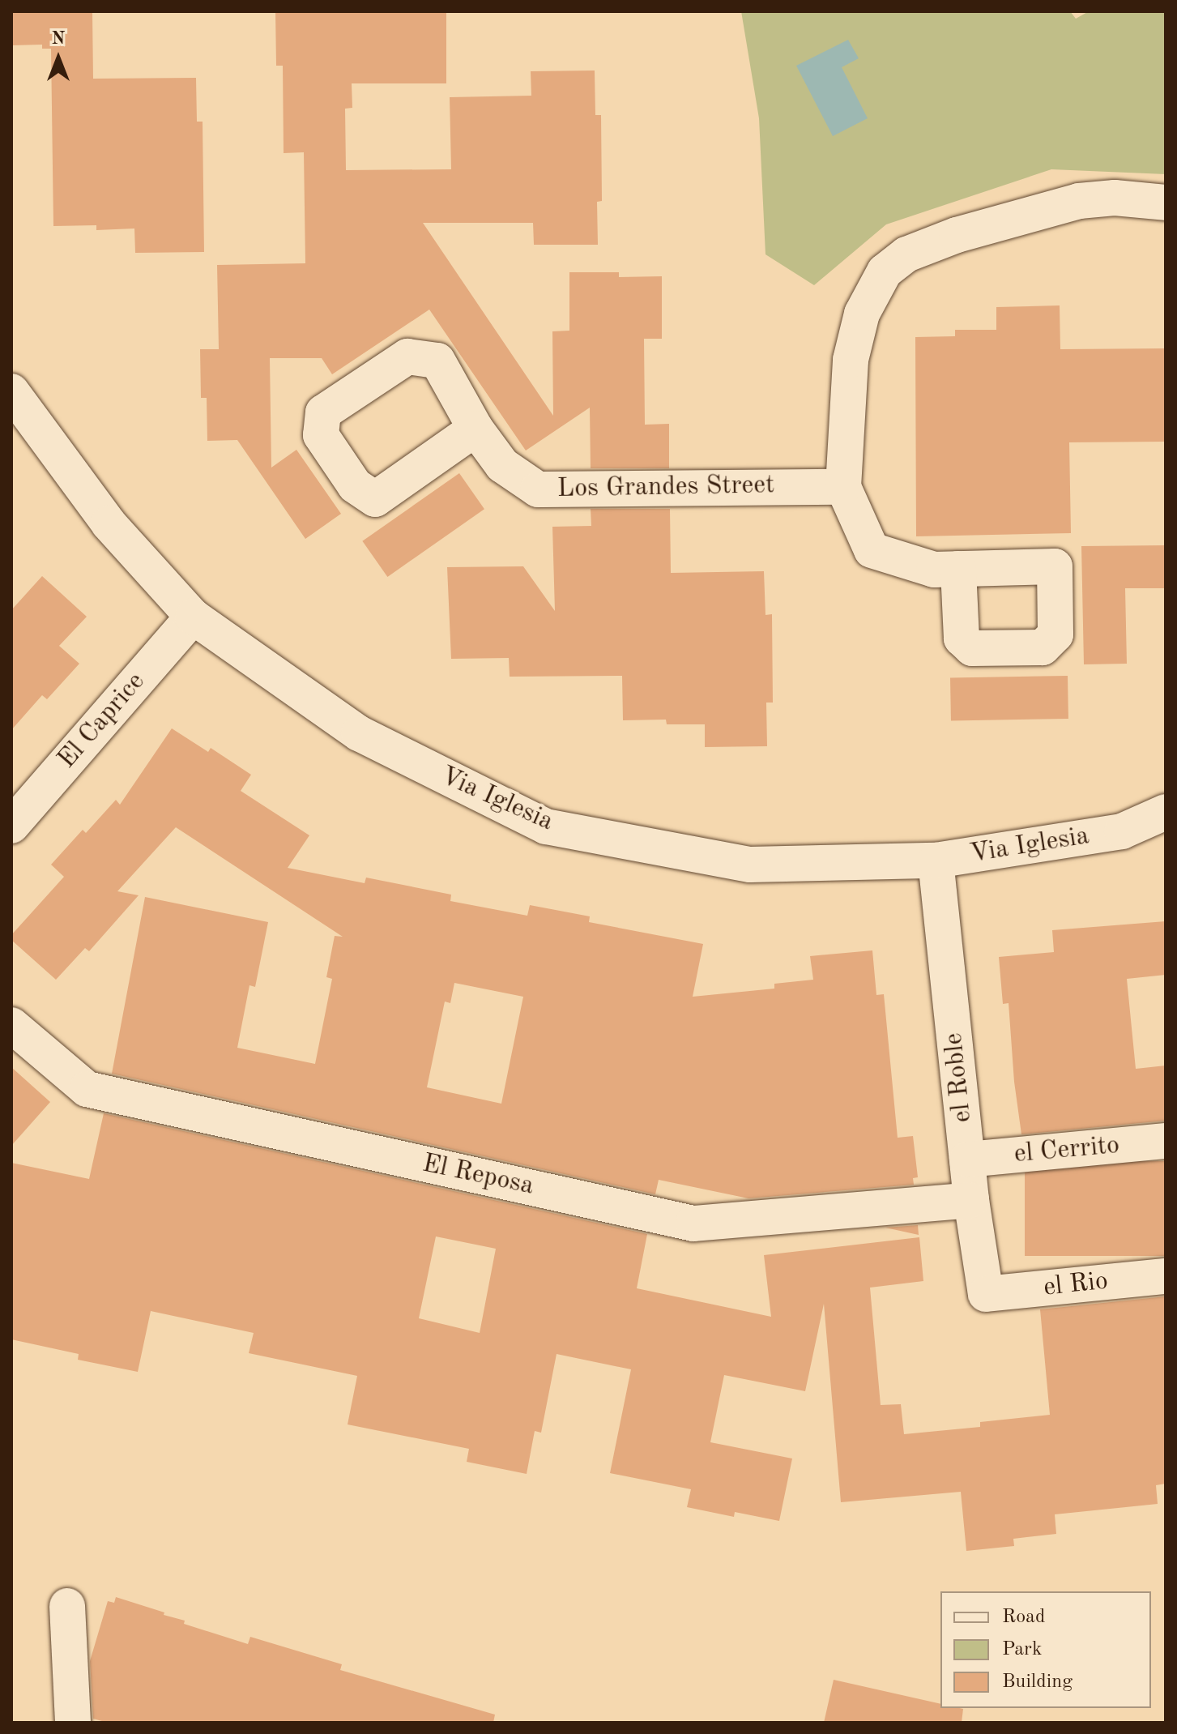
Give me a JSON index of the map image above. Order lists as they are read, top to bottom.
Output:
{
  "streets": {
    "street": [
      "Los Grandes Street",
      "El Caprice",
      "Via Iglesia",
      "el Roble",
      "el Cerrito",
      "El Reposa",
      "el Rio"
    ]
  },
  "crossings": [
    ["El Caprice", "Via Iglesia"],
    ["Via Iglesia", "el Roble"],
    ["el Roble", "el Cerrito"],
    ["el Roble", "El Reposa"],
    ["el Roble", "el Rio"]
  ],
  "legend": ["Road", "Park", "Building"],
  "north": "top"
}
